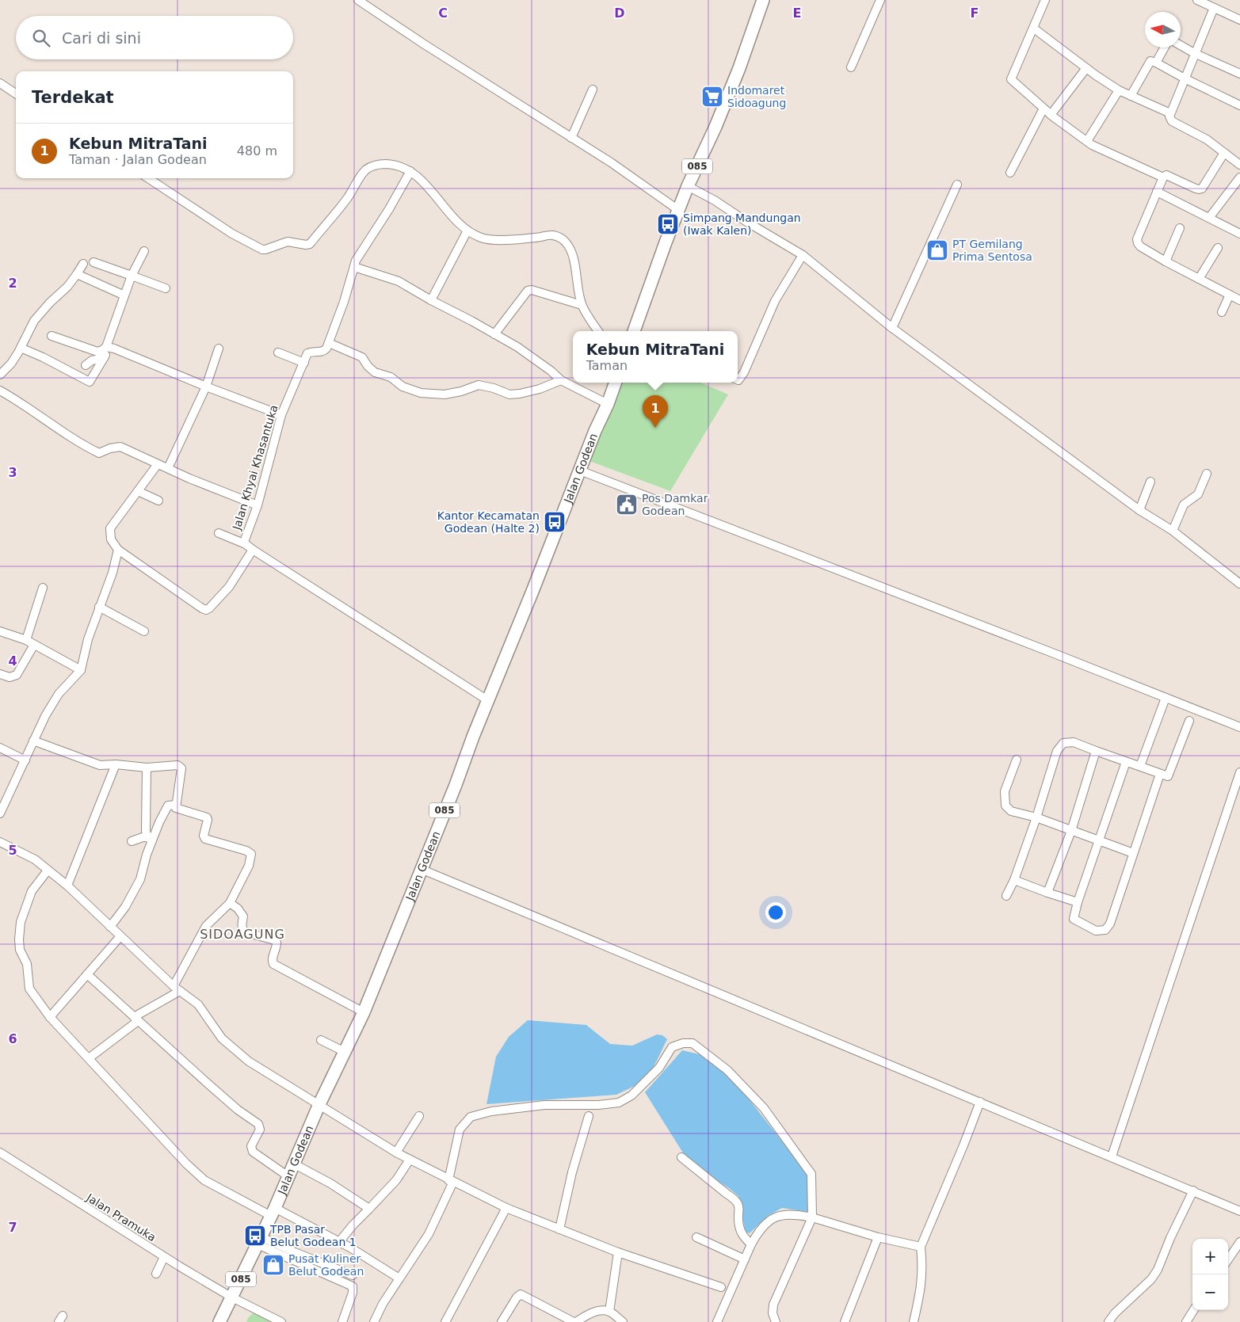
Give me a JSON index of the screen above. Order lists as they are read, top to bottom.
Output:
{
  "streets": {
    "main road": ["085", "Jalan Godean"],
    "street": ["Jalan Khyai Khasantuka", "Jalan Pramuka"]
  },
  "crossings": [
    ["Jalan Khyai Khasantuka", "Jalan Godean"],
    ["Jalan Godean", "Jalan Pramuka"]
  ],
  "districts": ["SIDOAGUNG"],
  "places": {
    "supermarket": ["Indomaret Sidoagung"],
    "bus stop": ["Simpang Mandungan (Iwak Kalen)", "Kantor Kecamatan Godean (Halte 2)", "TPB Pasar Belut Godean 1"],
    "shop": ["PT Gemilang Prima Sentosa", "Pusat Kuliner Belut Godean"],
    "public building": ["Pos Damkar Godean"]
  },
  "north": "left",
  "page": {
    "search": "Cari di sini",
    "heading": "Terdekat",
    "list": [
      {
        "mark": "1",
        "name": "Kebun MitraTani",
        "note": "Taman · Jalan Godean",
        "value": "480 m"
      }
    ],
    "popup": ["Kebun MitraTani", "Taman"],
    "pins": "1",
    "map_buttons": ["+", "−"]
  },
  "grid": {
    "columns": [
      "C",
      "D",
      "E",
      "F"
    ],
    "rows": [
      "2",
      "3",
      "4",
      "5",
      "6",
      "7"
    ]
  }
}
